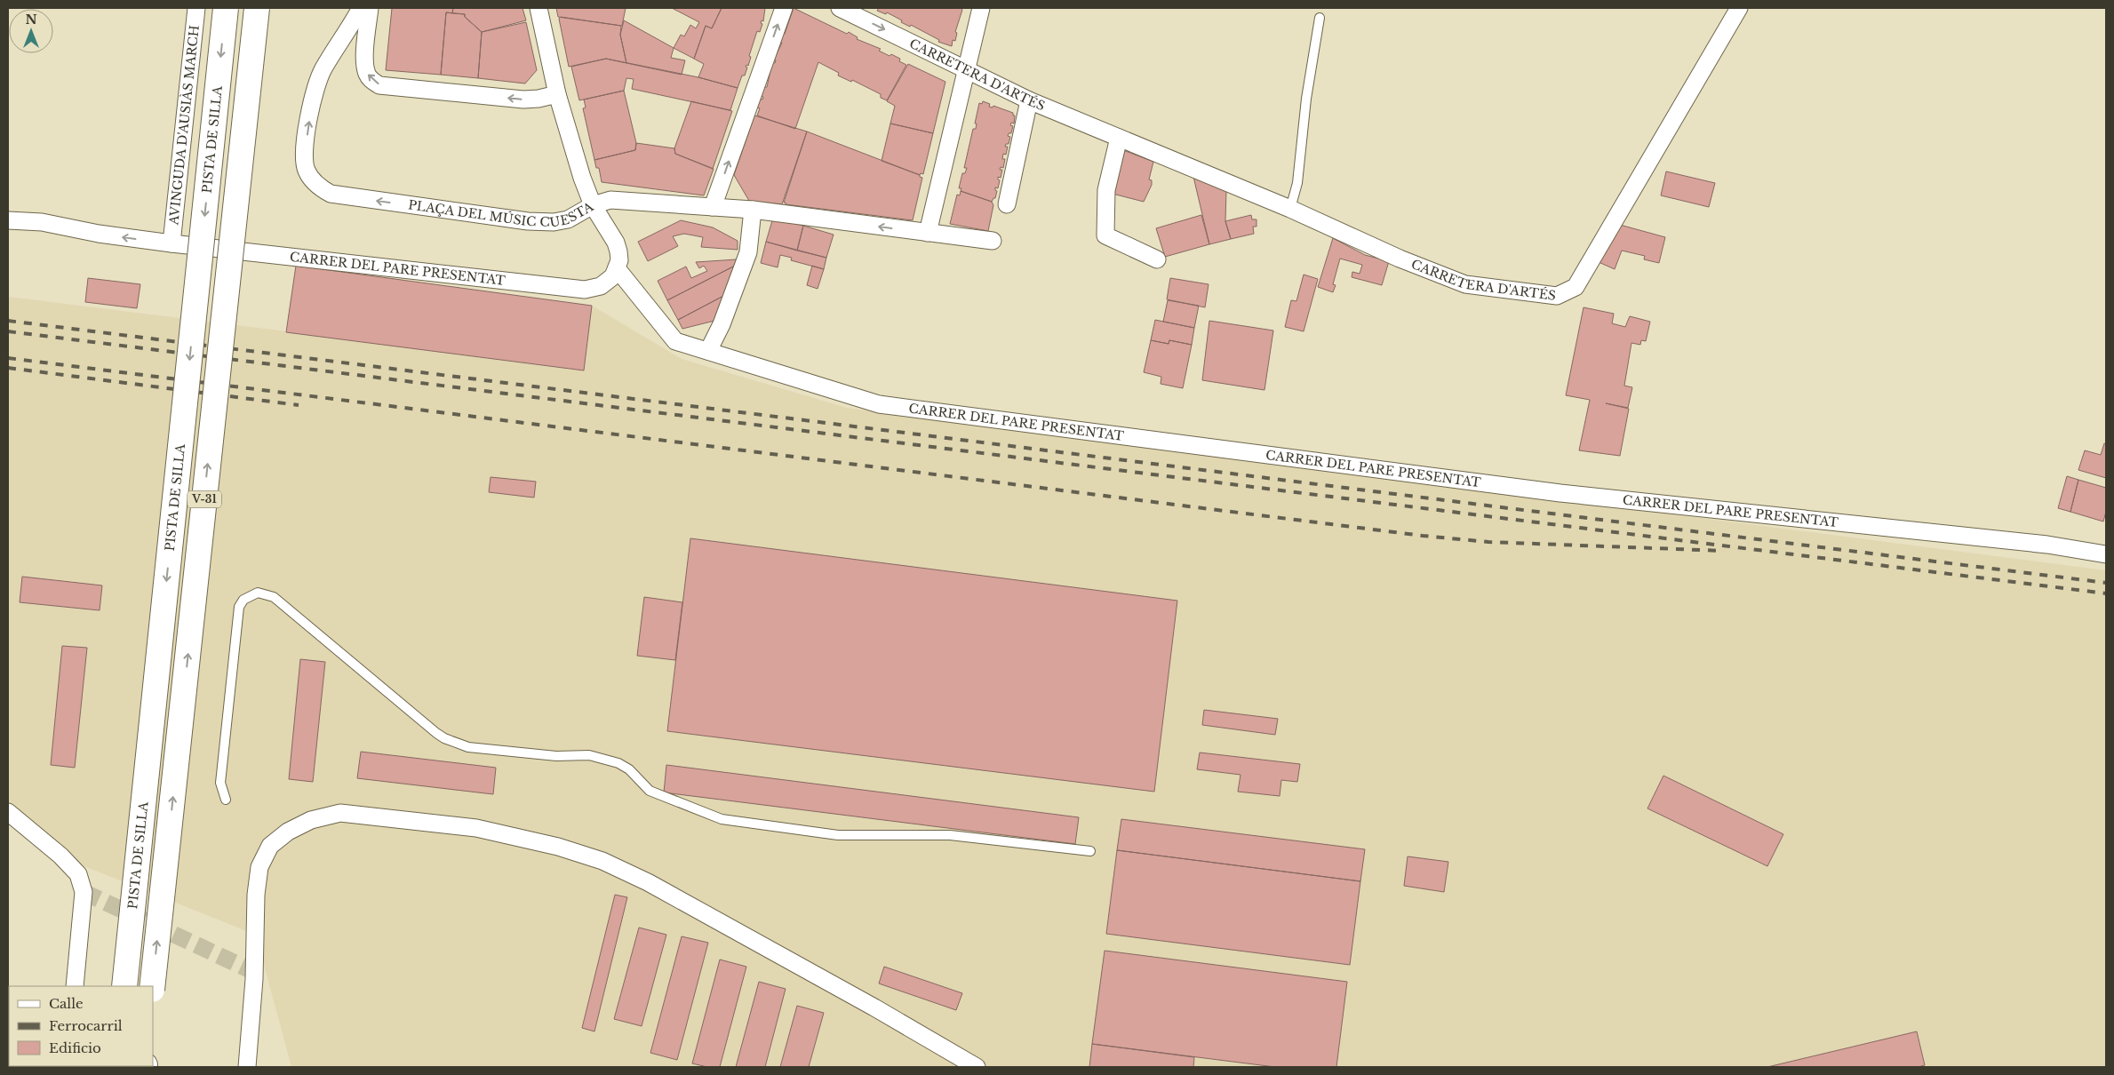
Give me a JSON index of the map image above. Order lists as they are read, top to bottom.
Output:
{
  "streets": {
    "highway": ["PISTA DE SILLA", "V-31"],
    "street": [
      "CARRETERA D'ARTÉS",
      "AVINGUDA D'AUSIÀS MARCH",
      "PLAÇA DEL MÚSIC CUESTA",
      "CARRER DEL PARE PRESENTAT"
    ]
  },
  "crossings": [
    ["AVINGUDA D'AUSIÀS MARCH", "CARRER DEL PARE PRESENTAT"]
  ],
  "legend": ["Calle", "Ferrocarril", "Edificio"],
  "north": "top"
}
